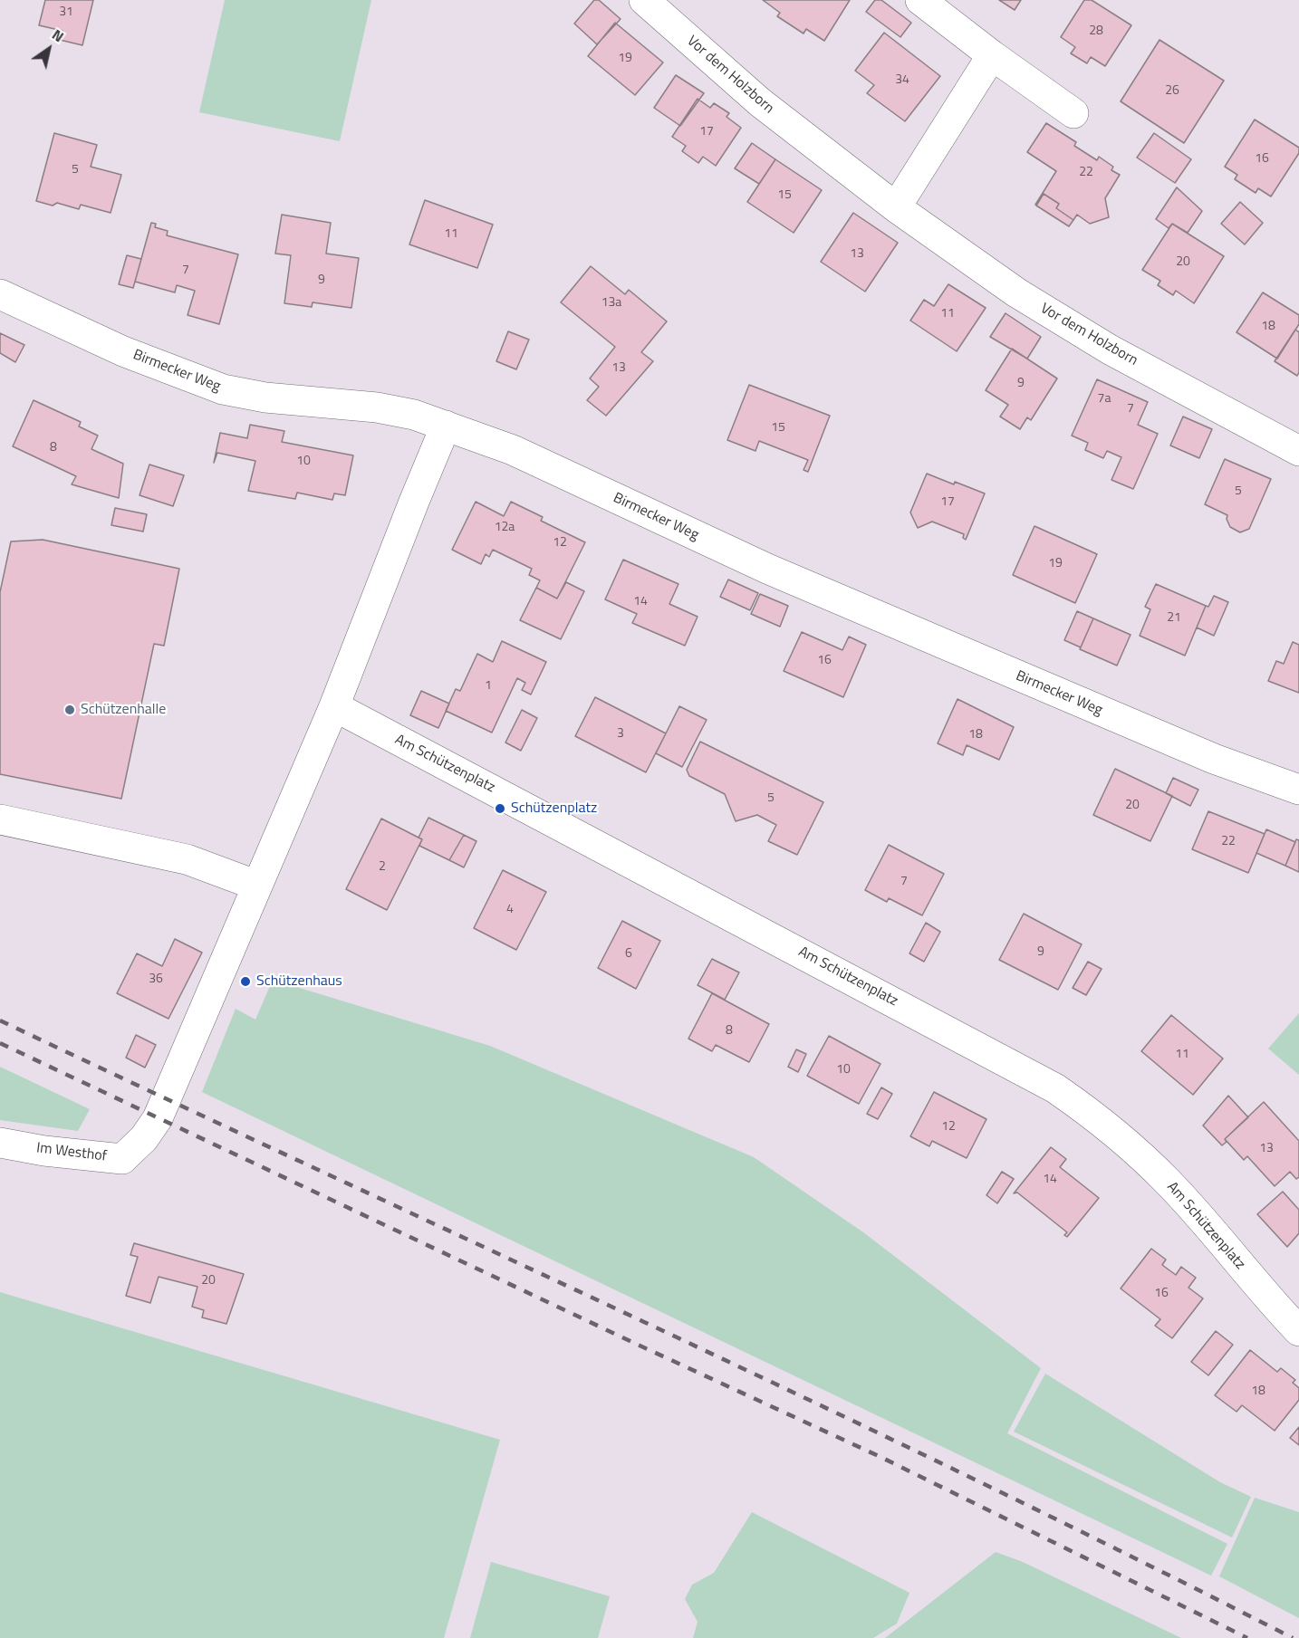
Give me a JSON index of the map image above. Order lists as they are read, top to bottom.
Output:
{
  "streets": {
    "street": [
      "Vor dem Holzborn",
      "Birmecker Weg",
      "Am Schützenplatz",
      "Im Westhof"
    ]
  },
  "places": ["Schützenhalle", "Schützenplatz", "Schützenhaus"],
  "house_numbers": [
    "31",
    "28",
    "19",
    "34",
    "26",
    "17",
    "16",
    "5",
    "22",
    "15",
    "11",
    "13",
    "20",
    "7",
    "9",
    "13a",
    "11",
    "18",
    "13",
    "9",
    "7a",
    "7",
    "15",
    "8",
    "10",
    "5",
    "17",
    "12a",
    "12",
    "19",
    "14",
    "21",
    "16",
    "1",
    "3",
    "18",
    "5",
    "20",
    "22",
    "2",
    "7",
    "4",
    "9",
    "6",
    "36",
    "8",
    "11",
    "10",
    "12",
    "13",
    "14",
    "20",
    "16",
    "18"
  ],
  "north": "top right"
}
